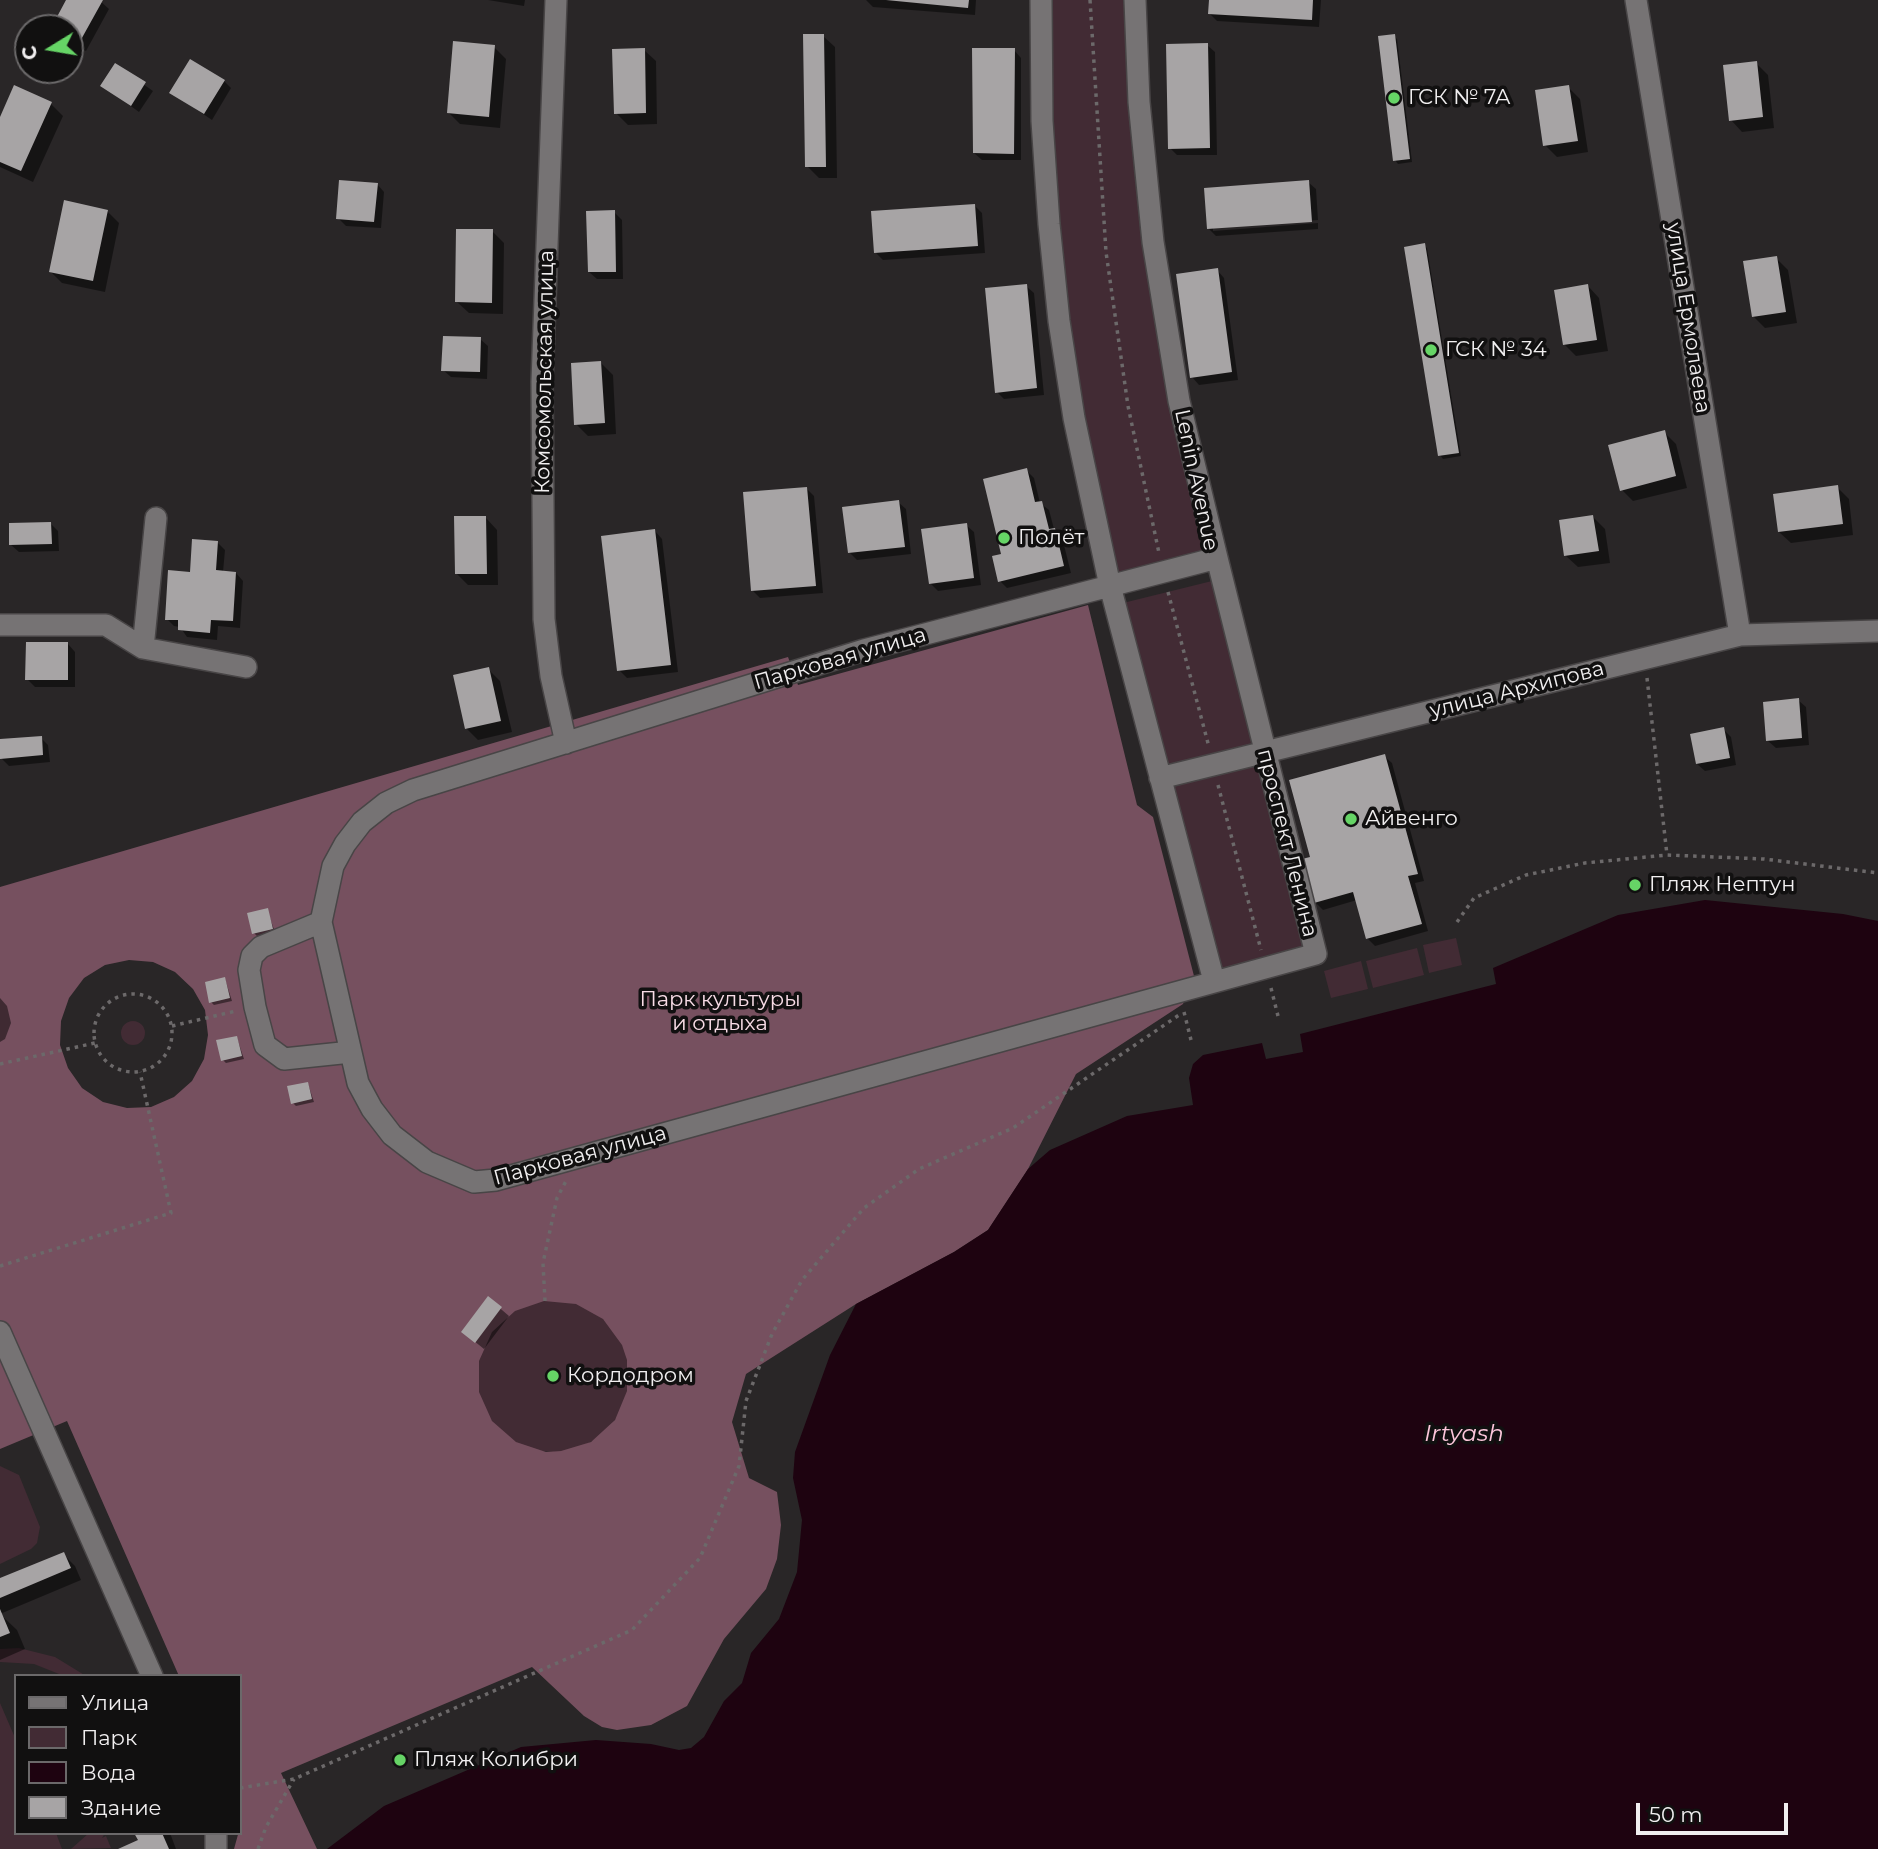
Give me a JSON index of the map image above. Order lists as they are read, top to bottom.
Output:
{
  "streets": {
    "street": [
      "улица Ермолаева",
      "Комсомольская улица",
      "Lenin Avenue",
      "Парковая улица",
      "улица Архипова",
      "проспект Ленина"
    ]
  },
  "crossings": [
    ["улица Ермолаева", "улица Архипова"],
    ["Комсомольская улица", "Парковая улица"],
    ["Lenin Avenue", "Парковая улица"],
    ["Lenin Avenue", "проспект Ленина"],
    ["Парковая улица", "проспект Ленина"],
    ["улица Архипова", "проспект Ленина"]
  ],
  "water": ["Irtyash"],
  "parks": ["Парк культуры и отдыха"],
  "places": [
    "ГСК № 7А",
    "ГСК № 34",
    "Полёт",
    "Айвенго",
    "Пляж Нептун",
    "Кордодром",
    "Пляж Колибри"
  ],
  "legend": [
    "Улица",
    "Парк",
    "Вода",
    "Здание"
  ],
  "scale_bar": "50 m",
  "north": "left"
}
